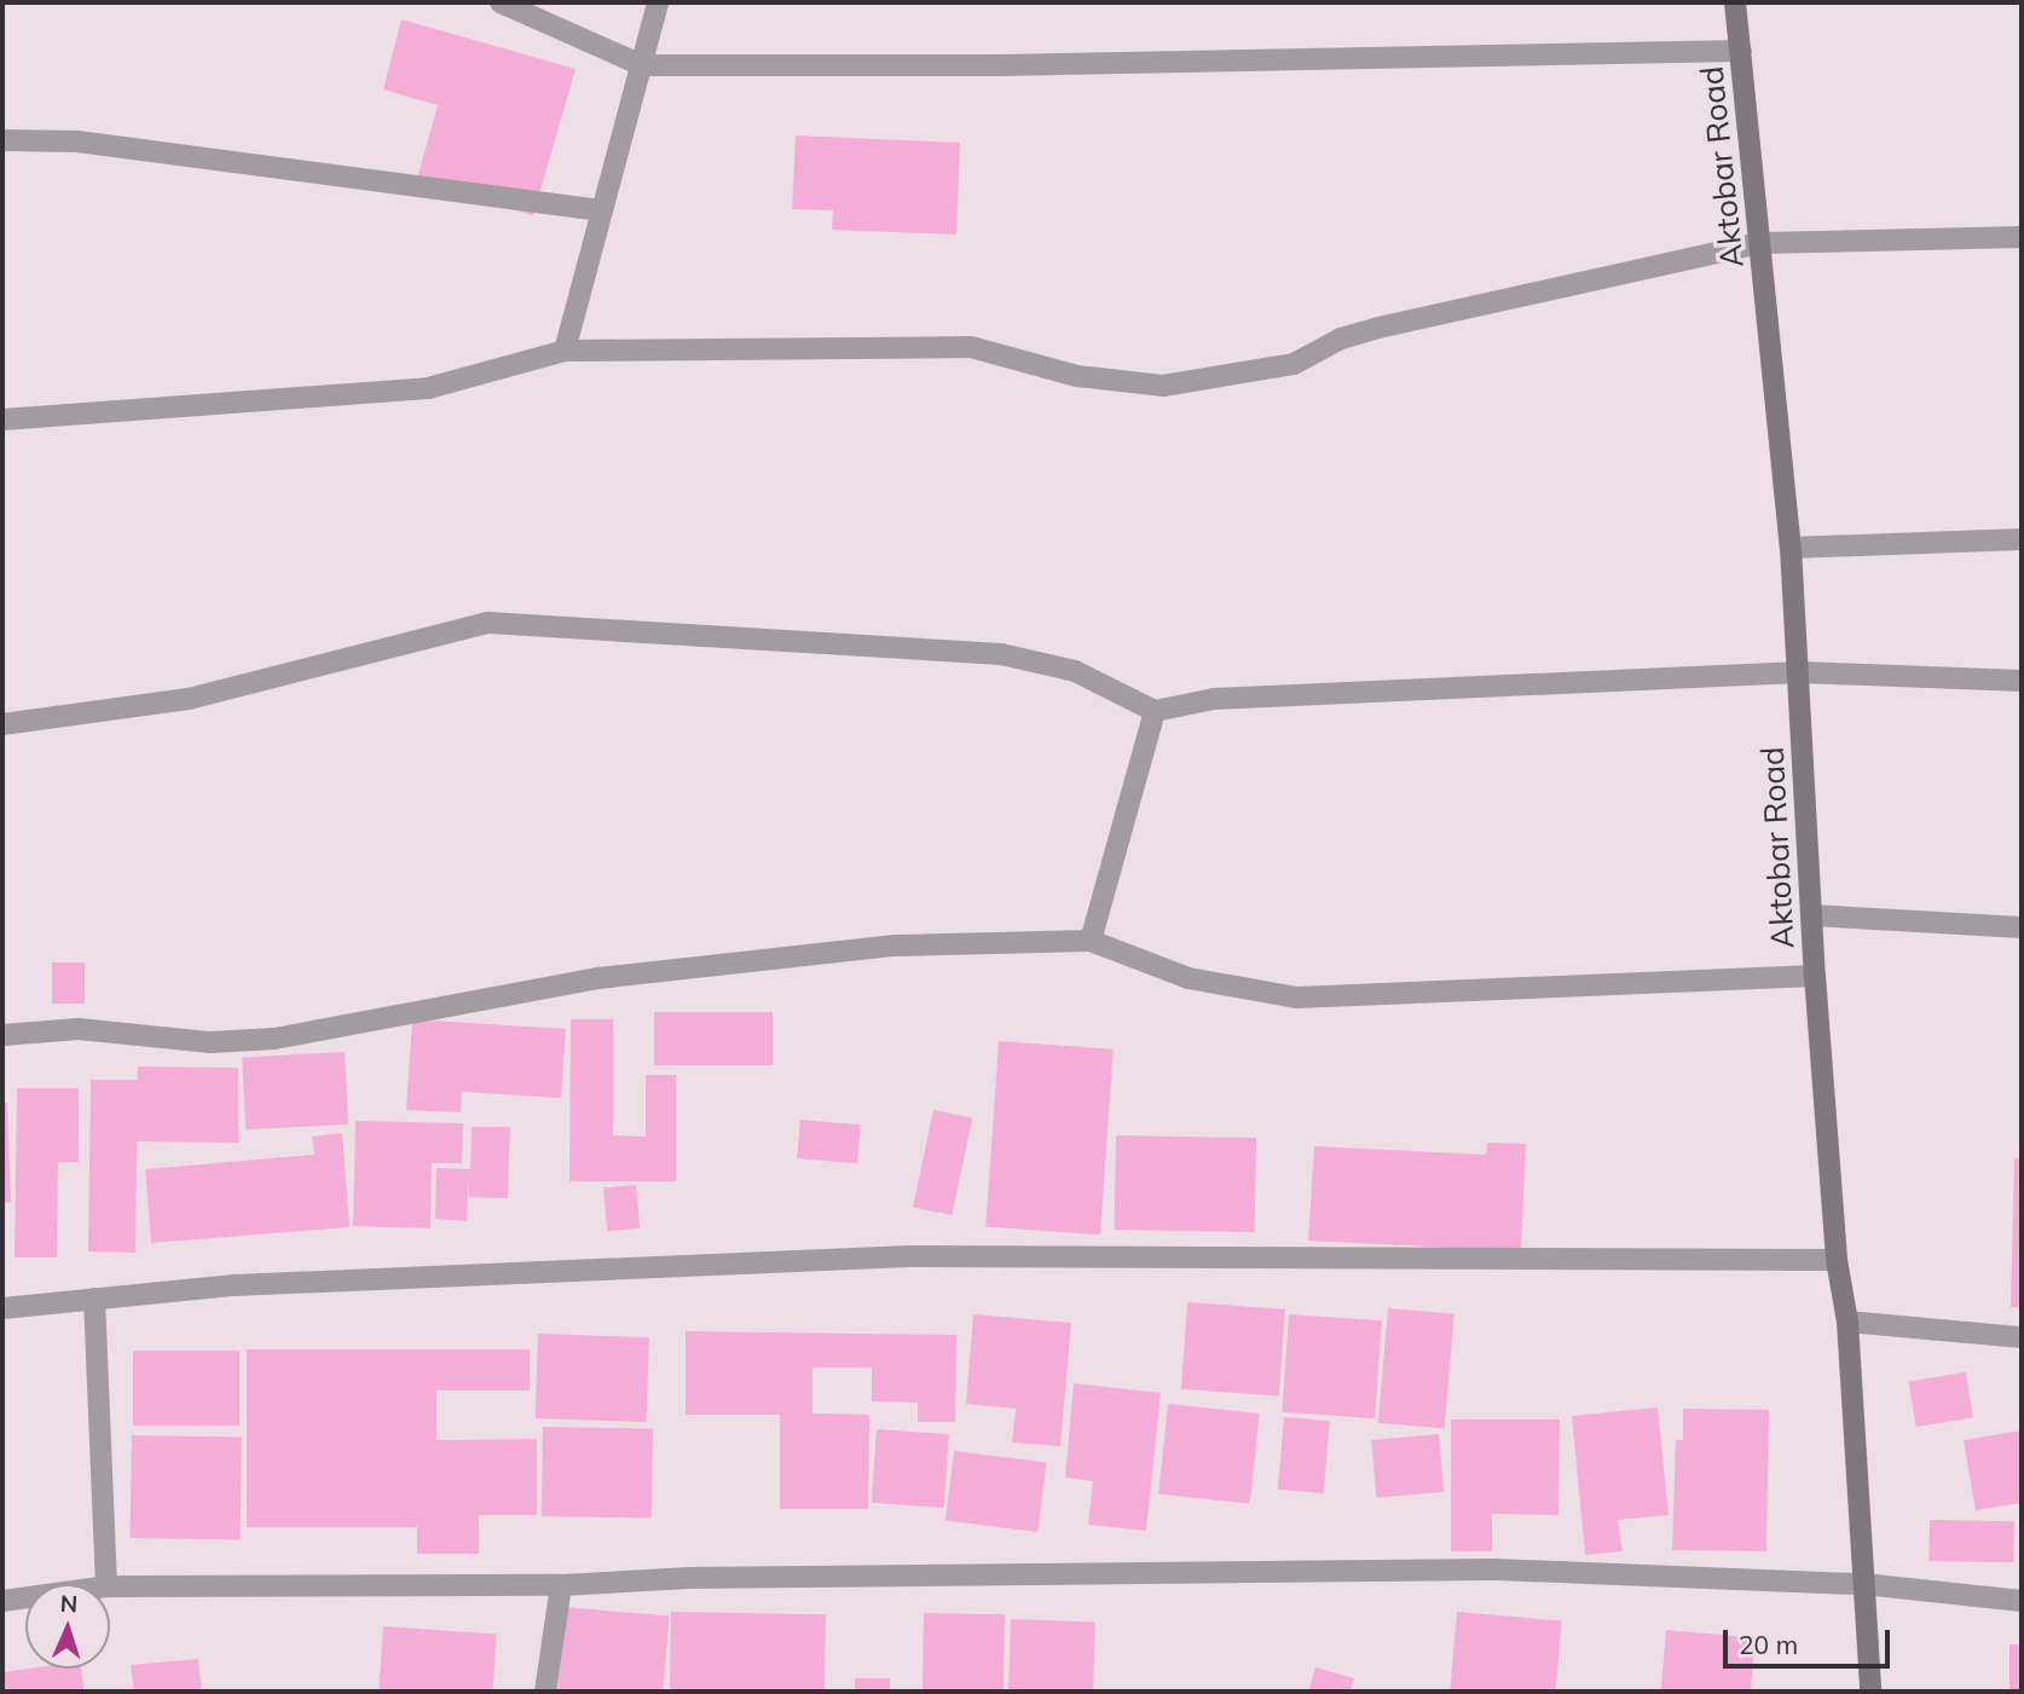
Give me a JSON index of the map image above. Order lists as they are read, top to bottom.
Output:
{
  "streets": {
    "street": ["Aktobar Road"]
  },
  "scale_bar": "20 m",
  "north": "top"
}
